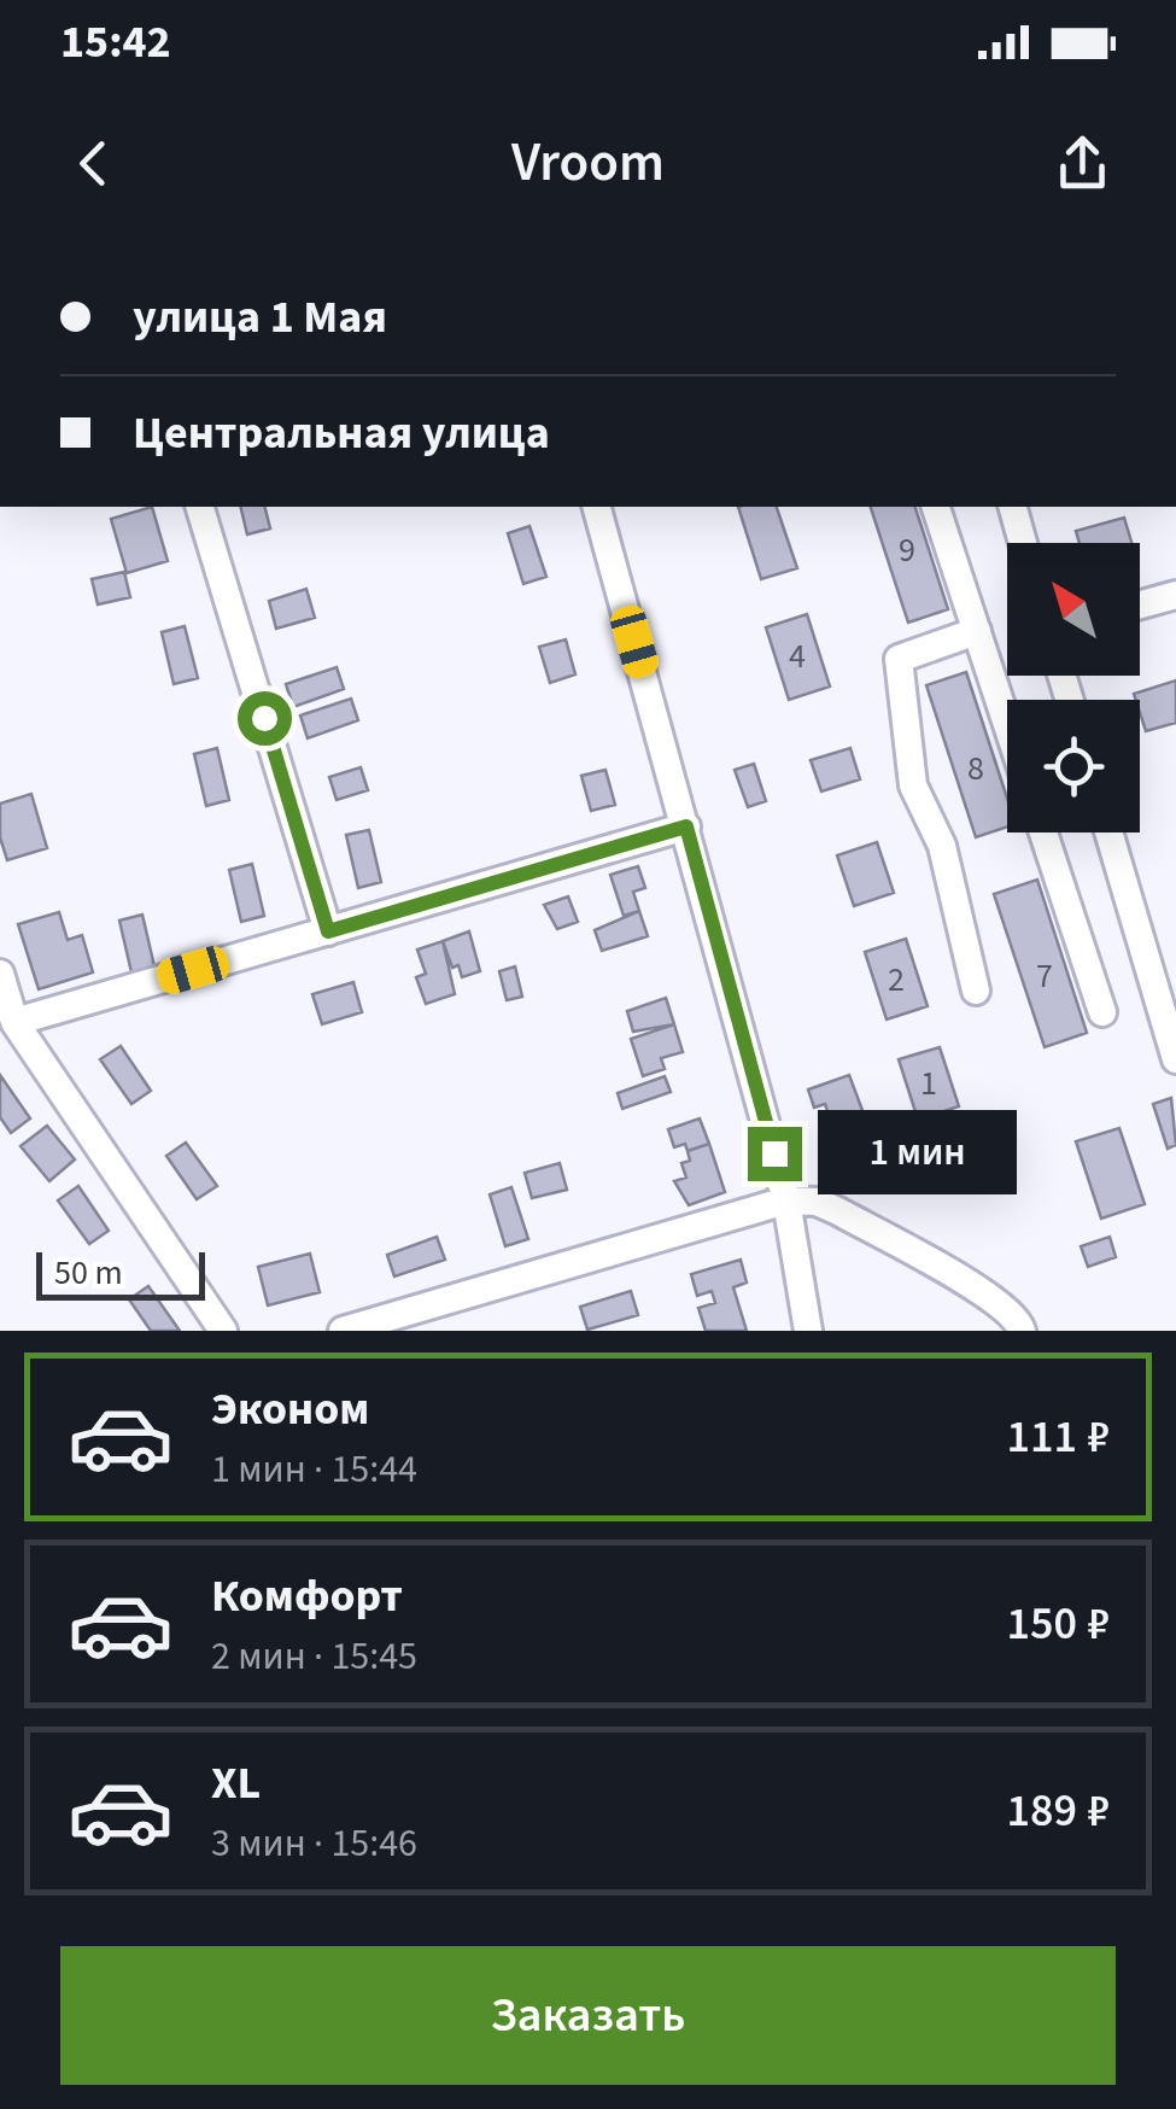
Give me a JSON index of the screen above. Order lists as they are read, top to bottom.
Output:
{
  "house_numbers": [
    "9",
    "4",
    "8",
    "7",
    "2",
    "1"
  ],
  "scale_bar": "50 m",
  "north": "top left",
  "page": {
    "status": "15:42",
    "header": "Vroom",
    "banner": ["улица 1 Мая", "Центральная улица"],
    "bubble": "1 мин",
    "scale": "50 m",
    "list": [
      {
        "name": "Эконом",
        "note": "1 мин · 15:44",
        "value": "111 ₽"
      },
      {
        "name": "Комфорт",
        "note": "2 мин · 15:45",
        "value": "150 ₽"
      },
      {
        "name": "XL",
        "note": "3 мин · 15:46",
        "value": "189 ₽"
      }
    ],
    "buttons": "Заказать"
  }
}
